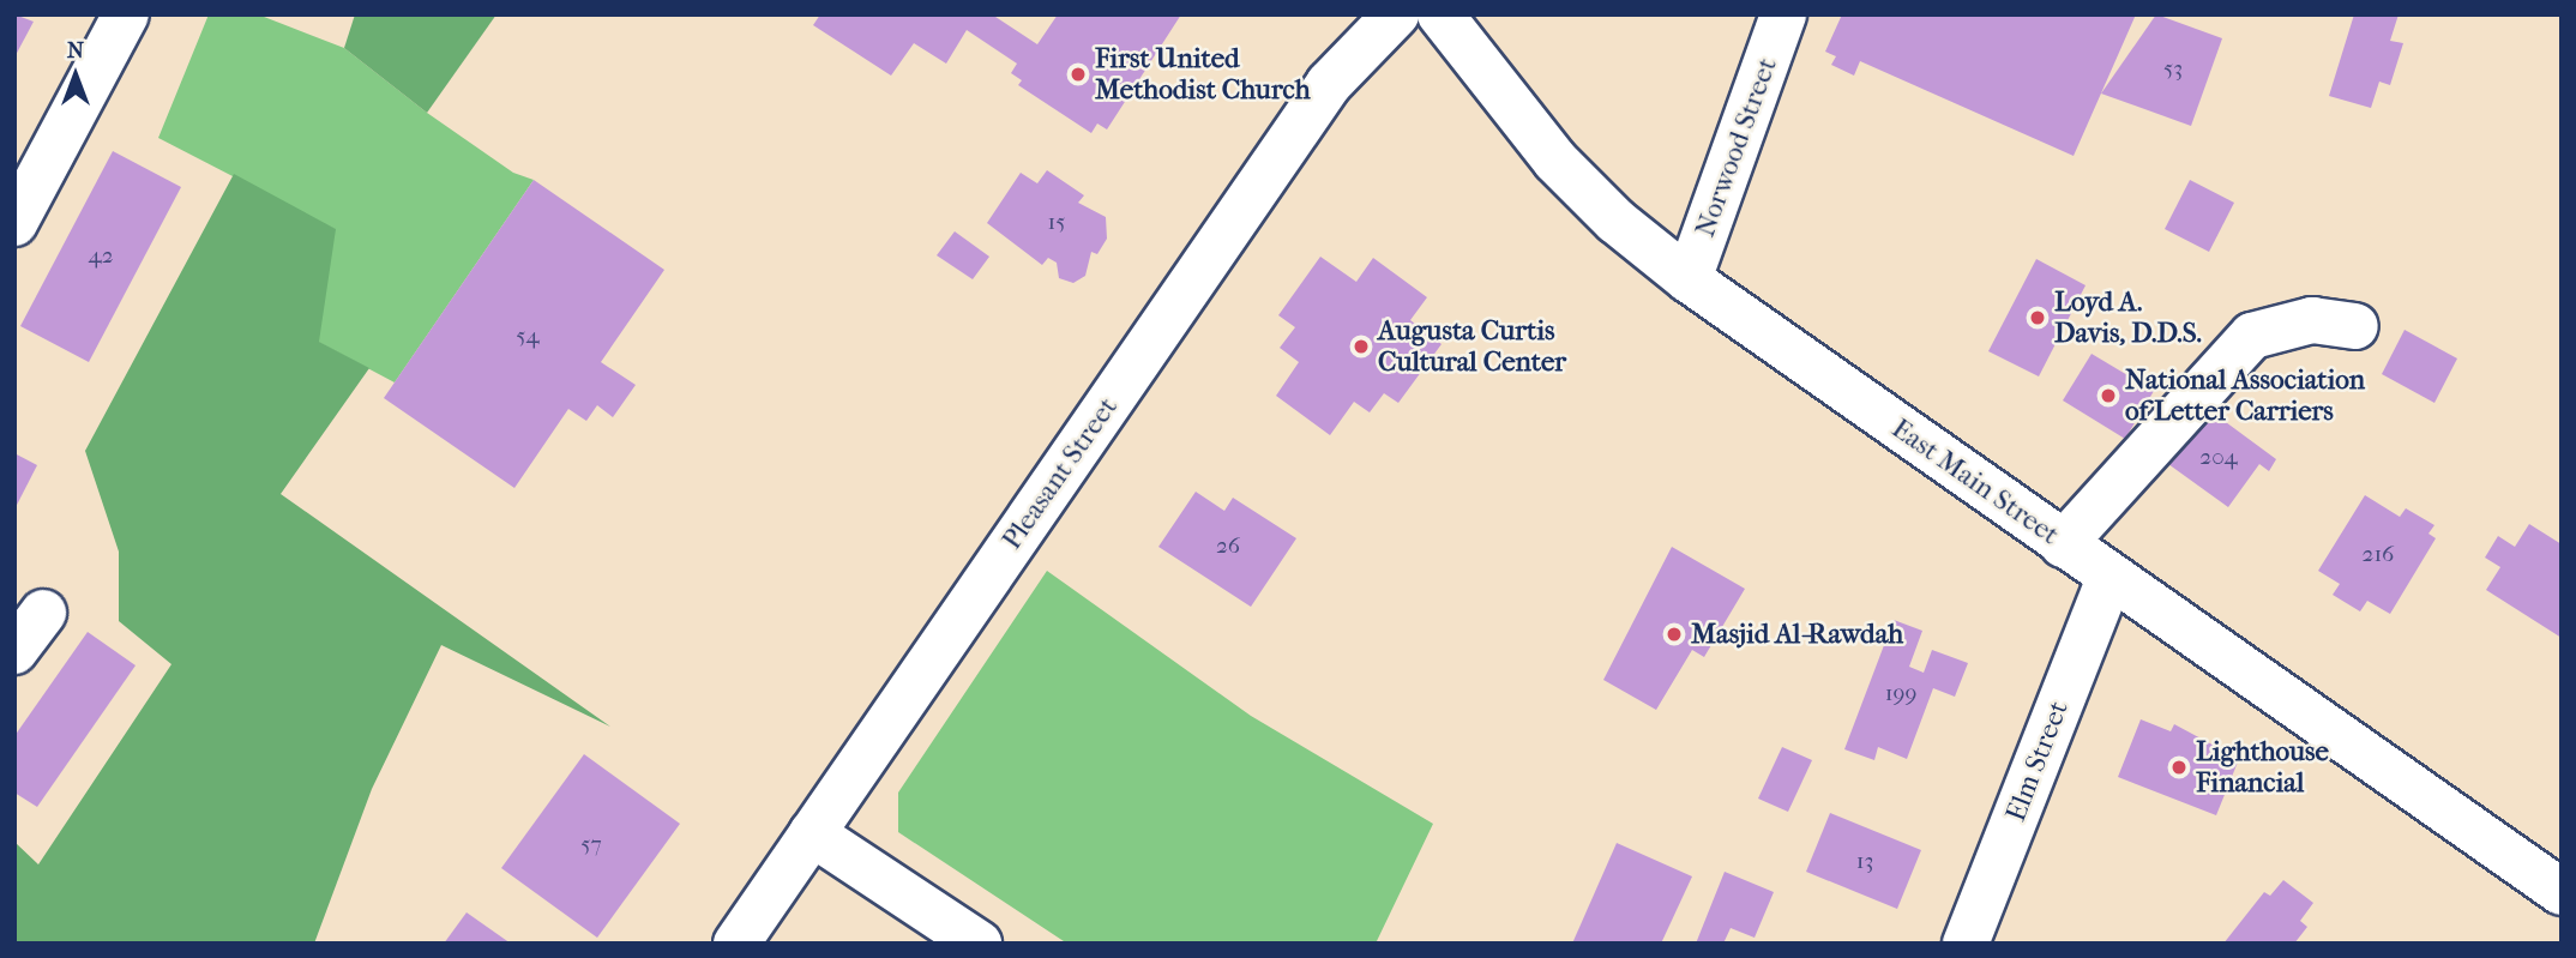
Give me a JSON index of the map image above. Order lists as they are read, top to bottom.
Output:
{
  "streets": {
    "street": [
      "Norwood Street",
      "Pleasant Street",
      "East Main Street",
      "Elm Street"
    ]
  },
  "crossings": [
    ["Norwood Street", "East Main Street"],
    ["East Main Street", "Elm Street"]
  ],
  "places": [
    "First United Methodist Church",
    "Loyd A. Davis, D.D.S.",
    "Augusta Curtis Cultural Center",
    "National Association of Letter Carriers",
    "Masjid Al-Rawdah",
    "Lighthouse Financial"
  ],
  "house_numbers": [
    "53",
    "15",
    "42",
    "54",
    "204",
    "26",
    "216",
    "199",
    "57",
    "13"
  ],
  "north": "top"
}
